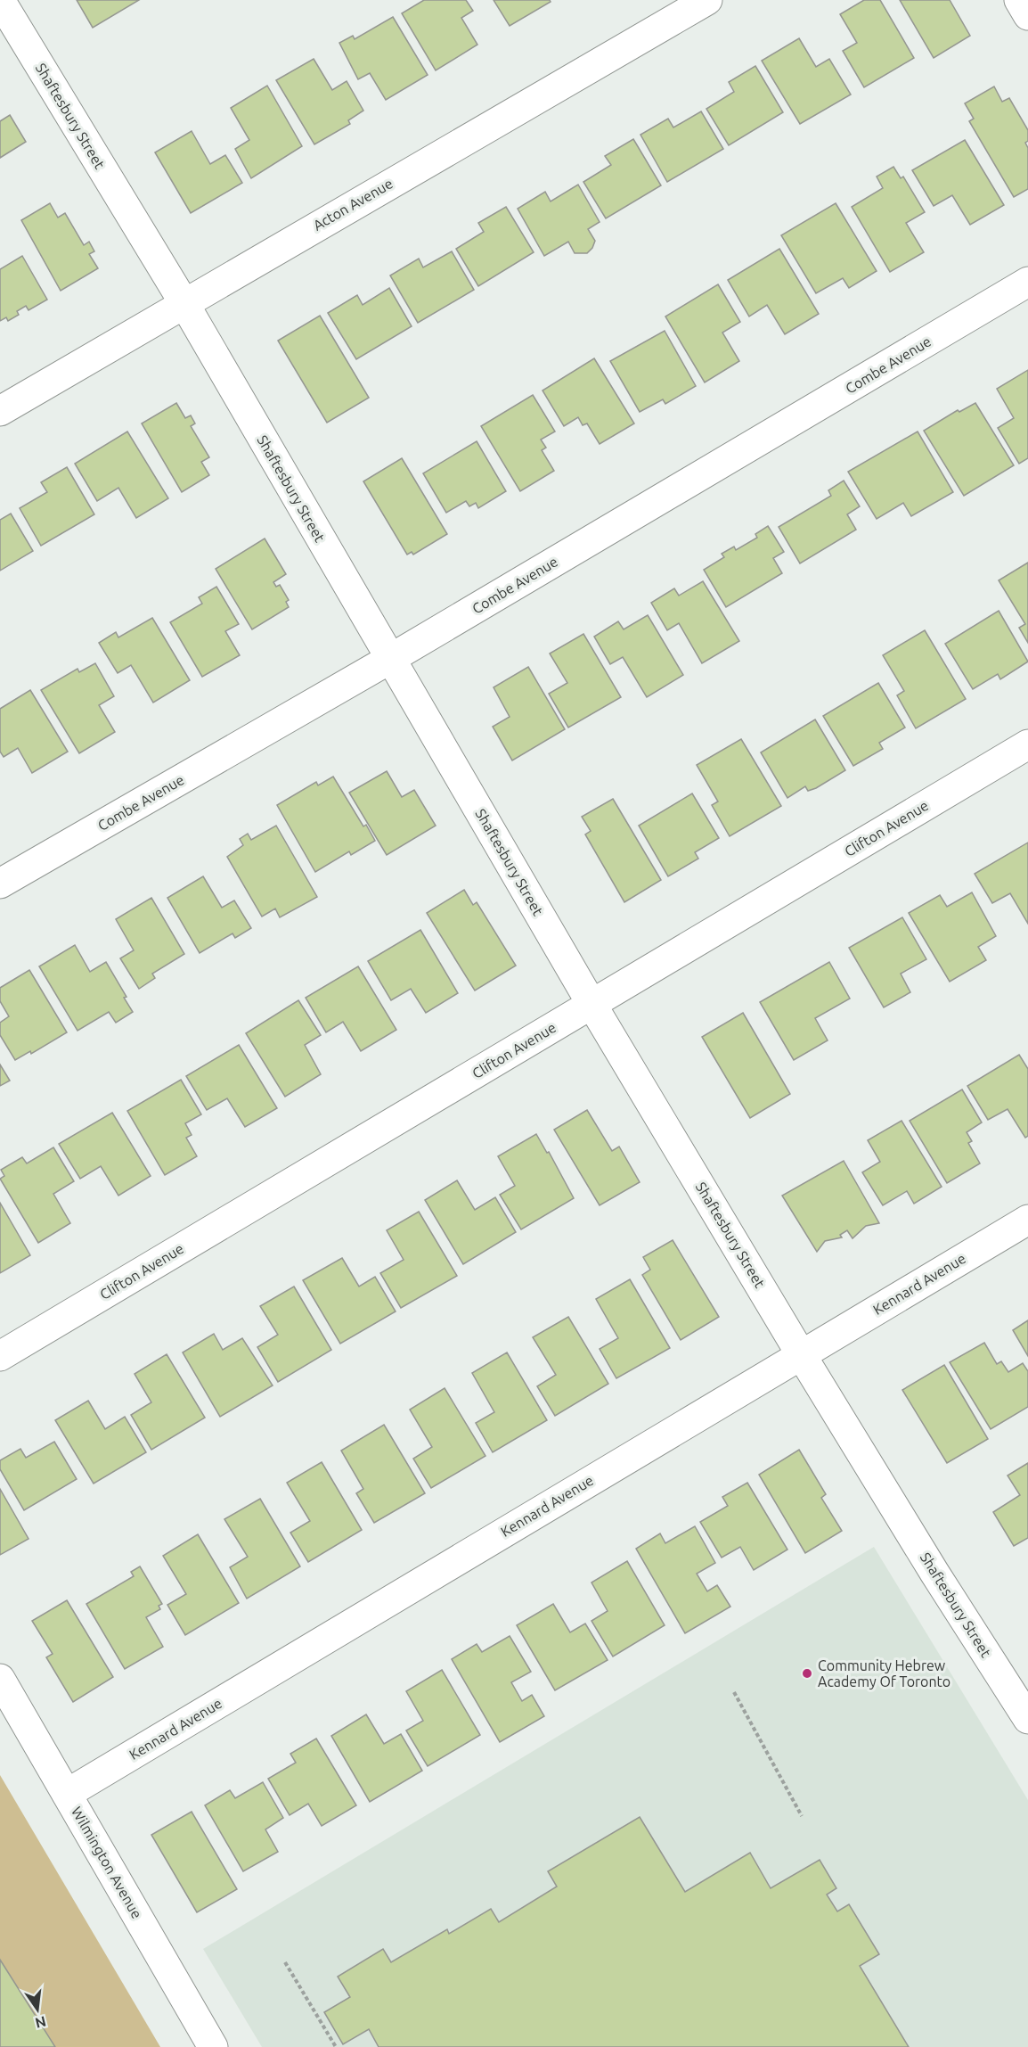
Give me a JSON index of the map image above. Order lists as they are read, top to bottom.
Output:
{
  "streets": {
    "street": [
      "Shaftesbury Street",
      "Acton Avenue",
      "Combe Avenue",
      "Clifton Avenue",
      "Kennard Avenue",
      "Wilmington Avenue"
    ]
  },
  "crossings": [
    ["Shaftesbury Street", "Acton Avenue"],
    ["Shaftesbury Street", "Combe Avenue"],
    ["Shaftesbury Street", "Clifton Avenue"],
    ["Shaftesbury Street", "Kennard Avenue"],
    ["Kennard Avenue", "Wilmington Avenue"]
  ],
  "places": ["Community Hebrew Academy Of Toronto"],
  "north": "bottom"
}
